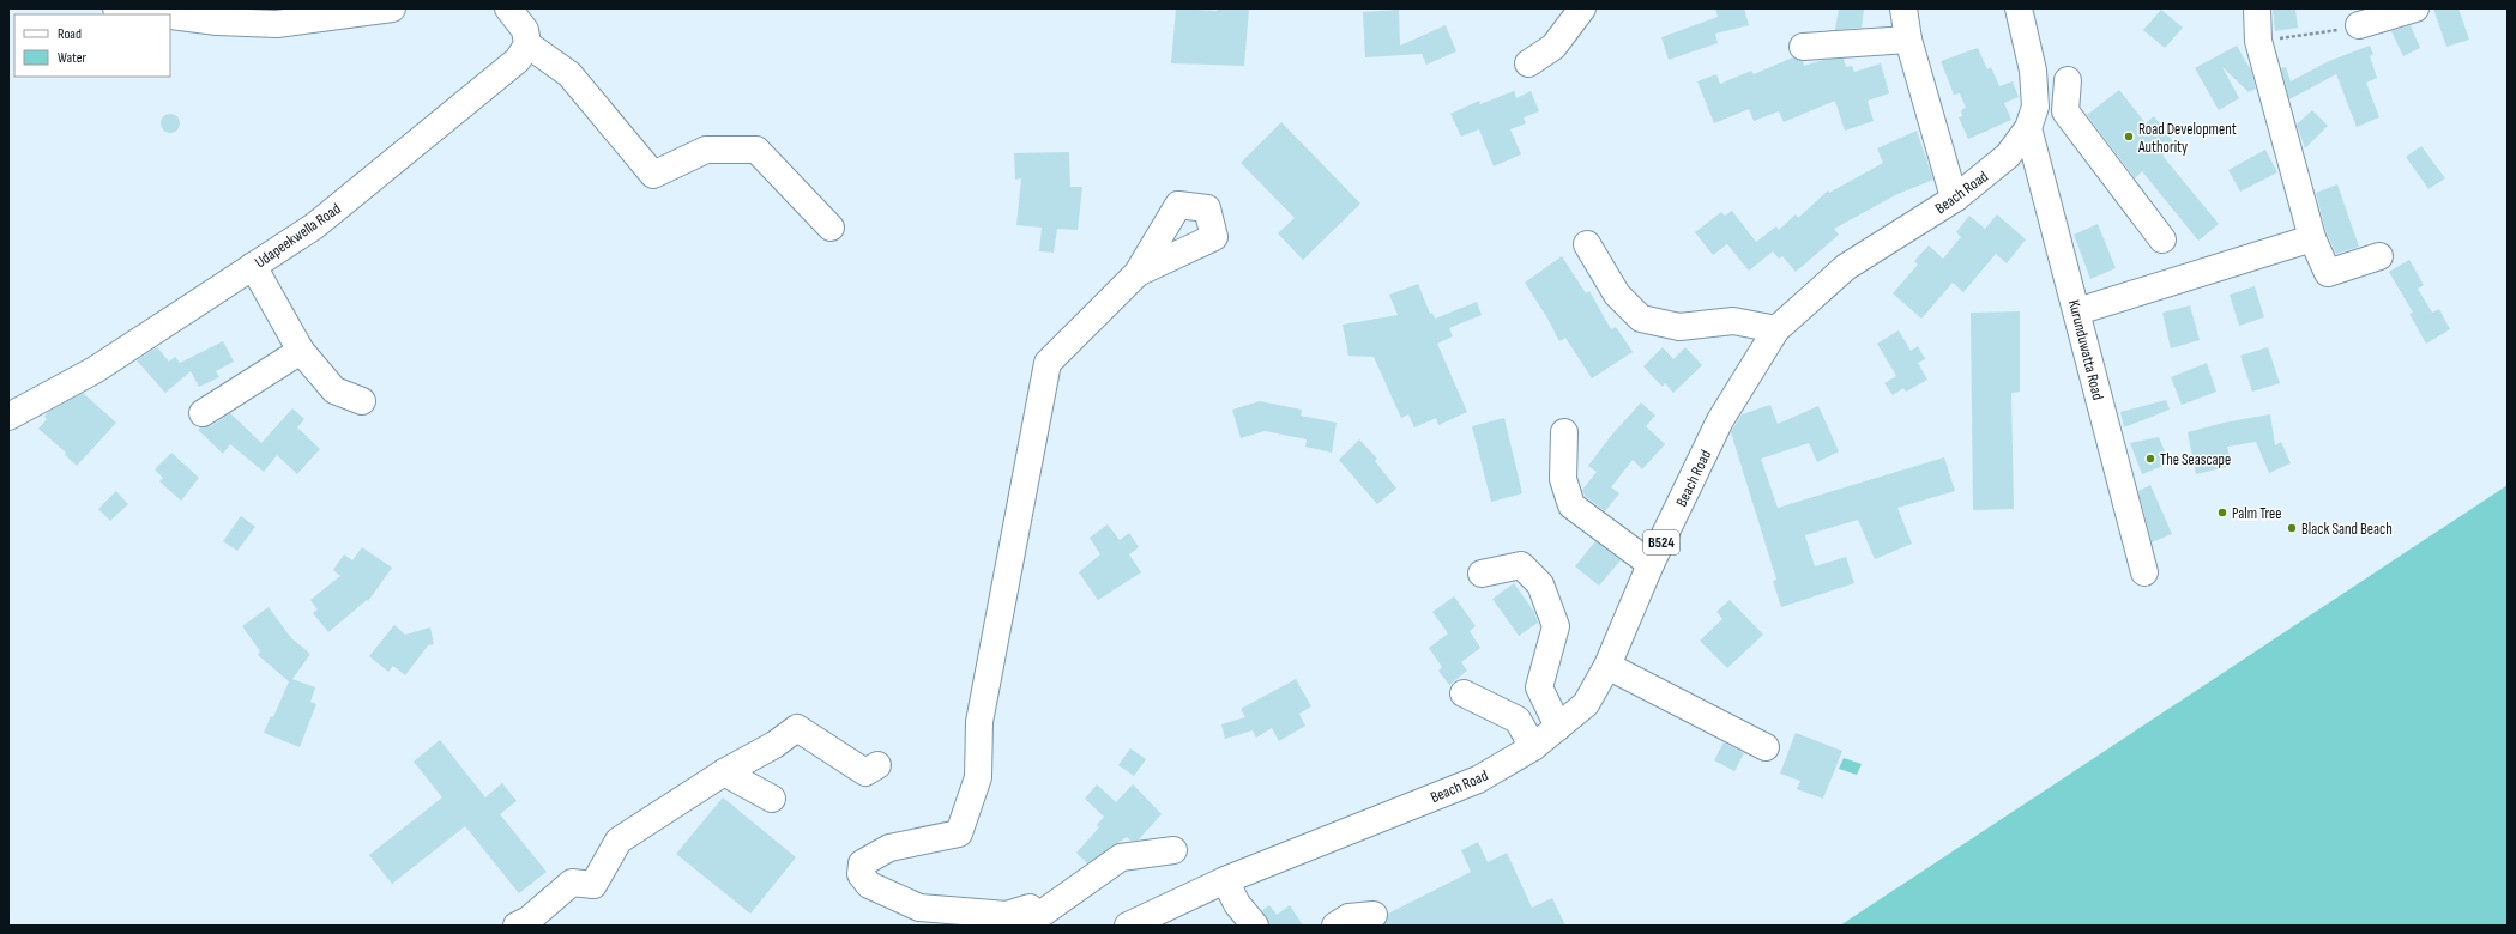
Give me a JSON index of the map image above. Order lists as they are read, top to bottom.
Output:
{
  "streets": {
    "main road": [
      "Beach Road",
      "Udapeekwella Road",
      "Kurunduwatta Road",
      "B524"
    ]
  },
  "crossings": [
    ["Beach Road", "Kurunduwatta Road"]
  ],
  "places": [
    "Road Development Authority",
    "The Seascape",
    "Palm Tree",
    "Black Sand Beach"
  ],
  "legend": ["Road", "Water"]
}
